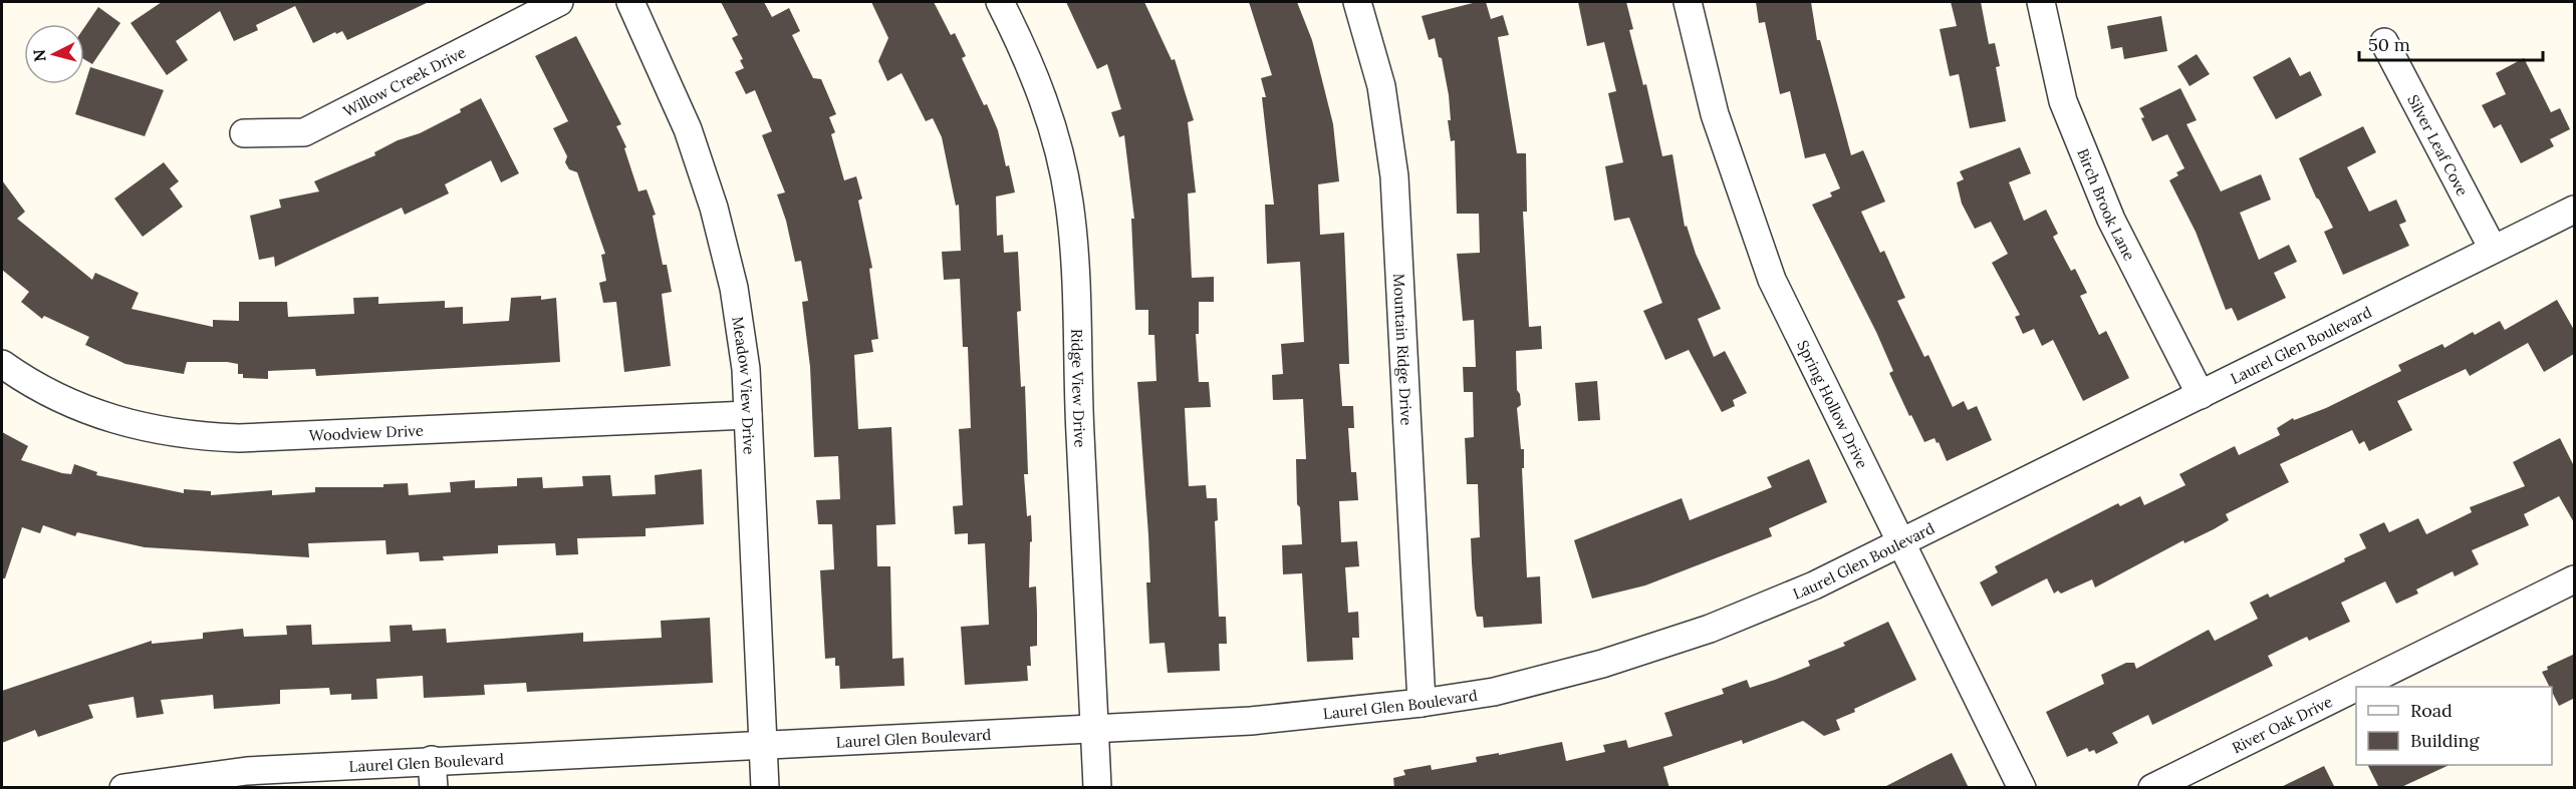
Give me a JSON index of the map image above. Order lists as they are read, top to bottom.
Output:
{
  "streets": {
    "street": [
      "Willow Creek Drive",
      "Silver Leaf Cove",
      "Birch Brook Lane",
      "Laurel Glen Boulevard",
      "Mountain Ridge Drive",
      "Meadow View Drive",
      "Ridge View Drive",
      "Spring Hollow Drive",
      "Woodview Drive",
      "River Oak Drive"
    ]
  },
  "crossings": [
    ["Silver Leaf Cove", "Laurel Glen Boulevard"],
    ["Birch Brook Lane", "Laurel Glen Boulevard"],
    ["Laurel Glen Boulevard", "Mountain Ridge Drive"],
    ["Laurel Glen Boulevard", "Meadow View Drive"],
    ["Laurel Glen Boulevard", "Ridge View Drive"],
    ["Laurel Glen Boulevard", "Spring Hollow Drive"],
    ["Meadow View Drive", "Woodview Drive"]
  ],
  "legend": ["Road", "Building"],
  "scale_bar": "50 m",
  "north": "left"
}
